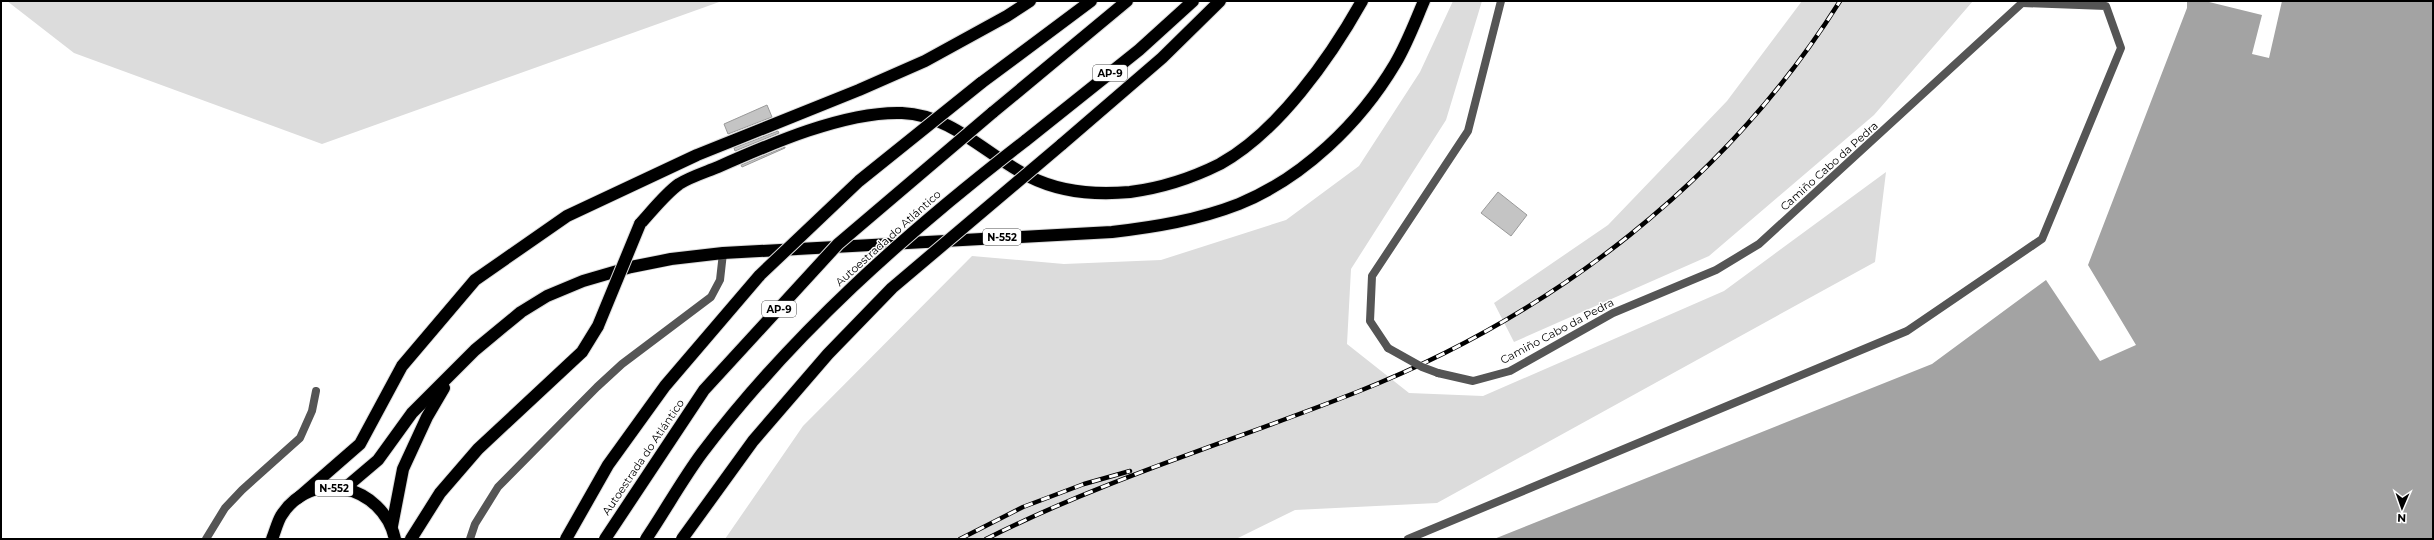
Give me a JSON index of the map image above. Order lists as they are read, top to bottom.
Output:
{
  "streets": {
    "highway": ["AP-9", "N-552", "Autoestrada do Atlántico"],
    "street": ["Camiño Cabo da Pedra"]
  },
  "north": "bottom"
}
